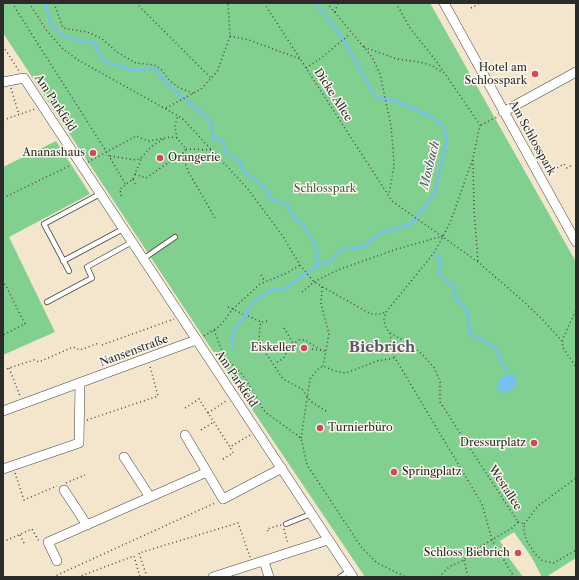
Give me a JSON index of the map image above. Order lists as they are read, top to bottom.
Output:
{
  "streets": {
    "street": ["Am Parkfeld", "Am Schlosspark", "Nansenstraße"],
    "path": ["Dicke Allee", "Westallee"]
  },
  "crossings": [
    ["Am Parkfeld", "Nansenstraße"]
  ],
  "districts": ["Biebrich"],
  "water": ["Mosbach"],
  "parks": ["Schlosspark"],
  "places": [
    "Hotel am Schlosspark",
    "Ananashaus",
    "Orangerie",
    "Eiskeller",
    "Turnierbüro",
    "Dressurplatz",
    "Springplatz",
    "Schloss Biebrich"
  ]
}
